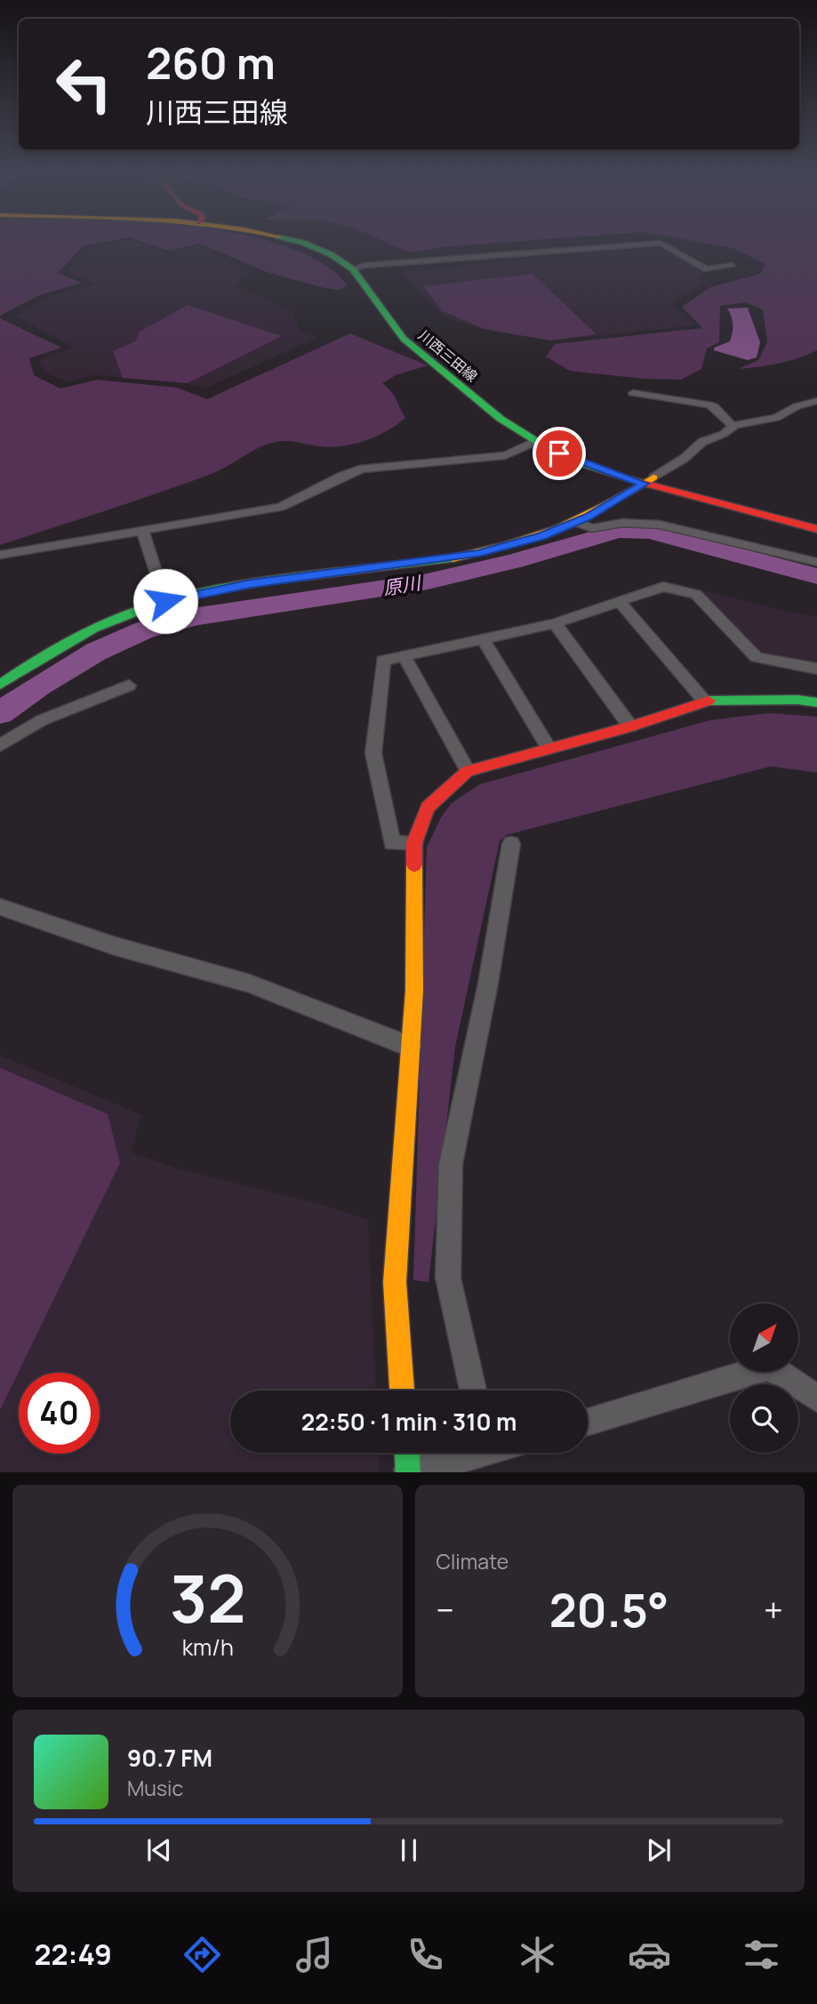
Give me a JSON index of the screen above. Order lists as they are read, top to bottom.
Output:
{
  "streets": {
    "main road": ["川西三田線"]
  },
  "water": ["原川"],
  "north": "top right",
  "page": {
    "turn": ["260 m", "川西三田線"],
    "limit": "40",
    "trip": "22:50 · 1 min · 310 m",
    "tile": "Climate",
    "heat": ["−", "20.5°", "+"],
    "song": ["90.7 FM", "Music"],
    "tabs": "22:49",
    "gauge": ["32", "km/h"]
  }
}
